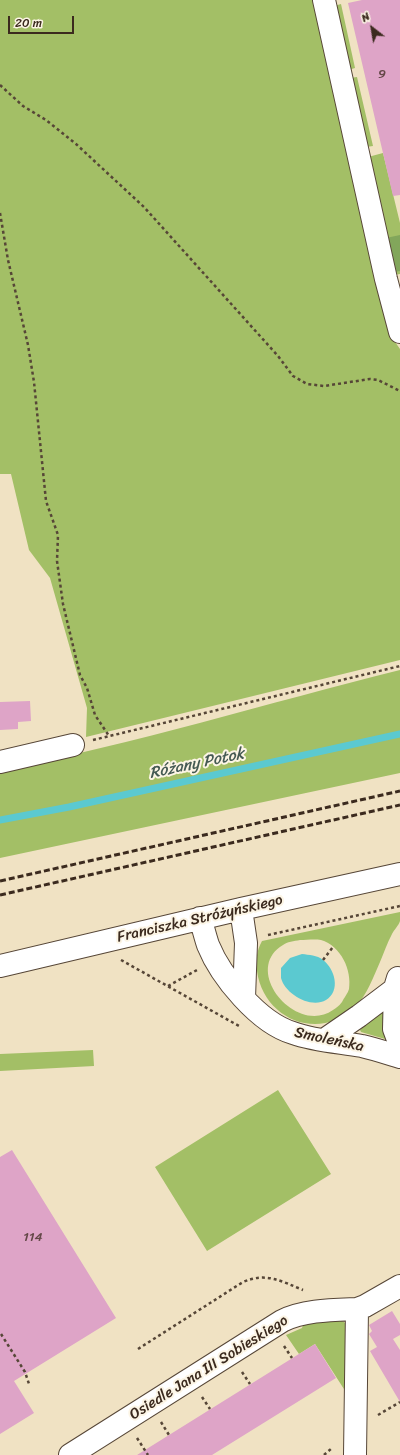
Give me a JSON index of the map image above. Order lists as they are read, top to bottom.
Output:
{
  "streets": {
    "street": ["Franciszka Stróżyńskiego", "Smoleńska", "Osiedle Jana III Sobieskiego"]
  },
  "crossings": [
    ["Franciszka Stróżyńskiego", "Smoleńska"]
  ],
  "water": ["Różany Potok"],
  "house_numbers": ["9", "114"],
  "scale_bar": "20 m",
  "north": "top left"
}
